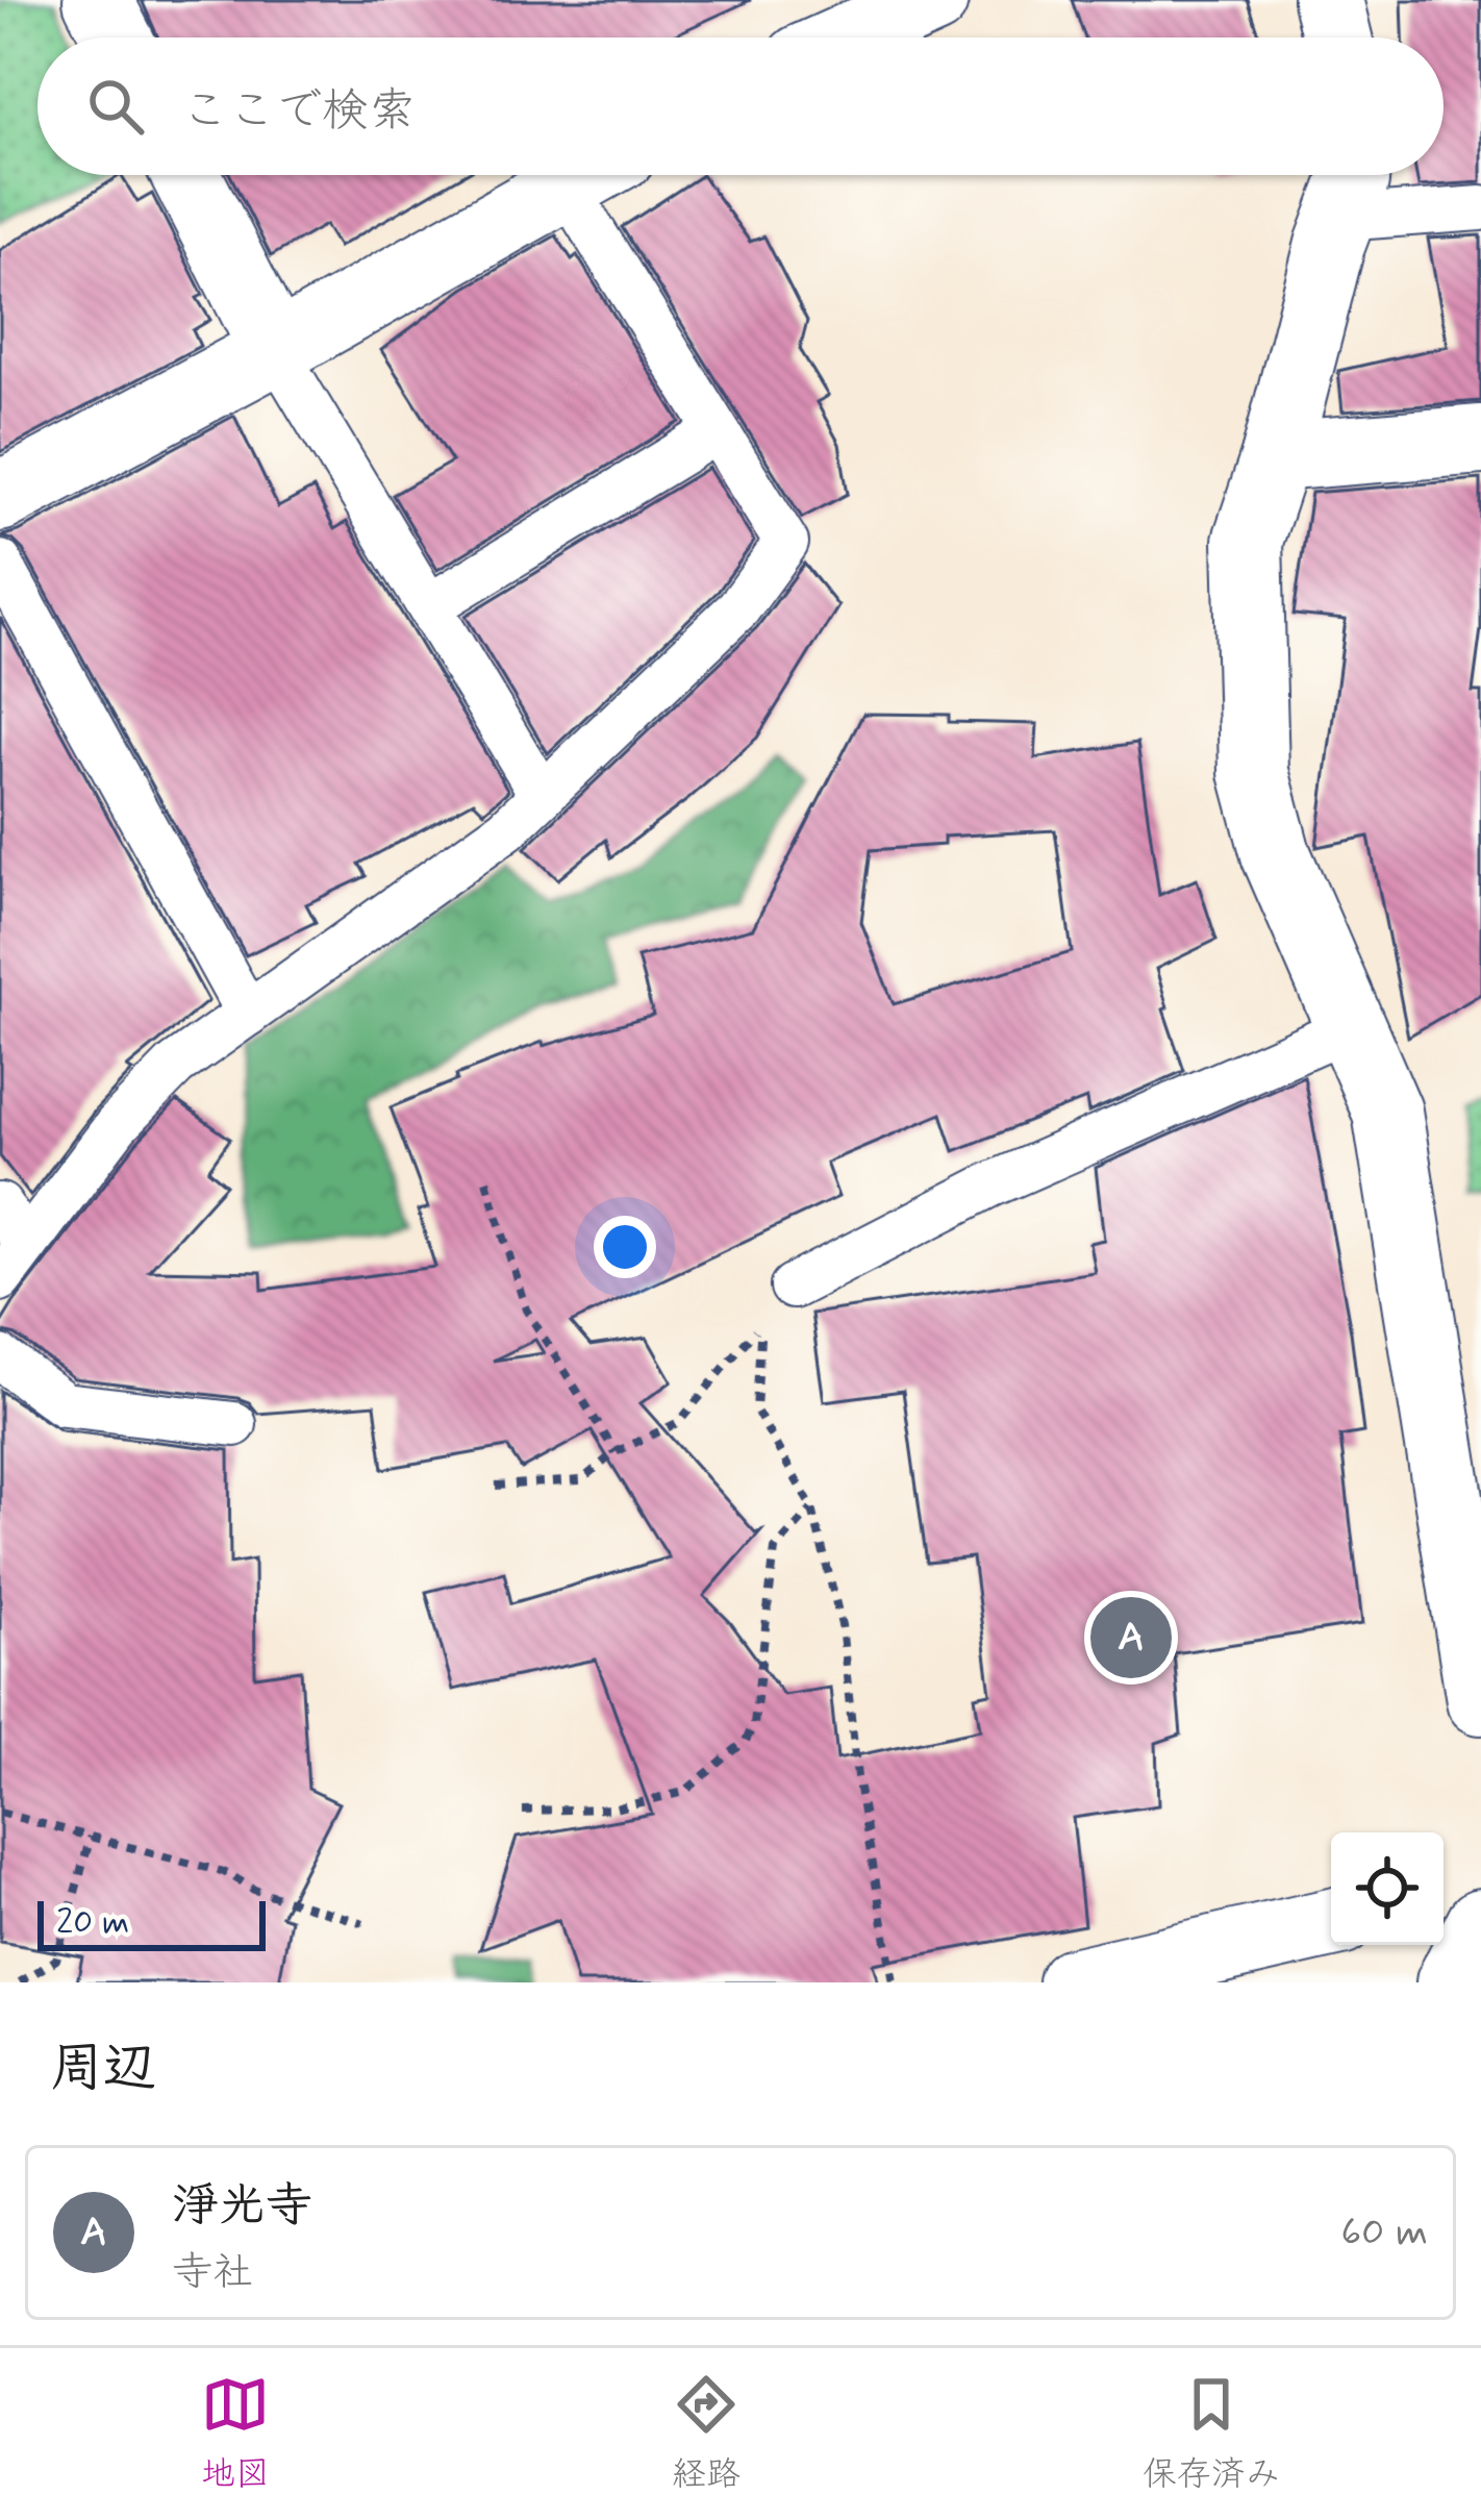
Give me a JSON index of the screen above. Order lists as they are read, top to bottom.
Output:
{
  "scale_bar": "20 m",
  "page": {
    "search": "ここで検索",
    "pins": "A",
    "scale": "20 m",
    "heading": "周辺",
    "list": [
      {
        "mark": "A",
        "name": "淨光寺",
        "note": "寺社",
        "value": "60 m"
      }
    ],
    "nav": ["地図", "経路", "保存済み"]
  }
}
